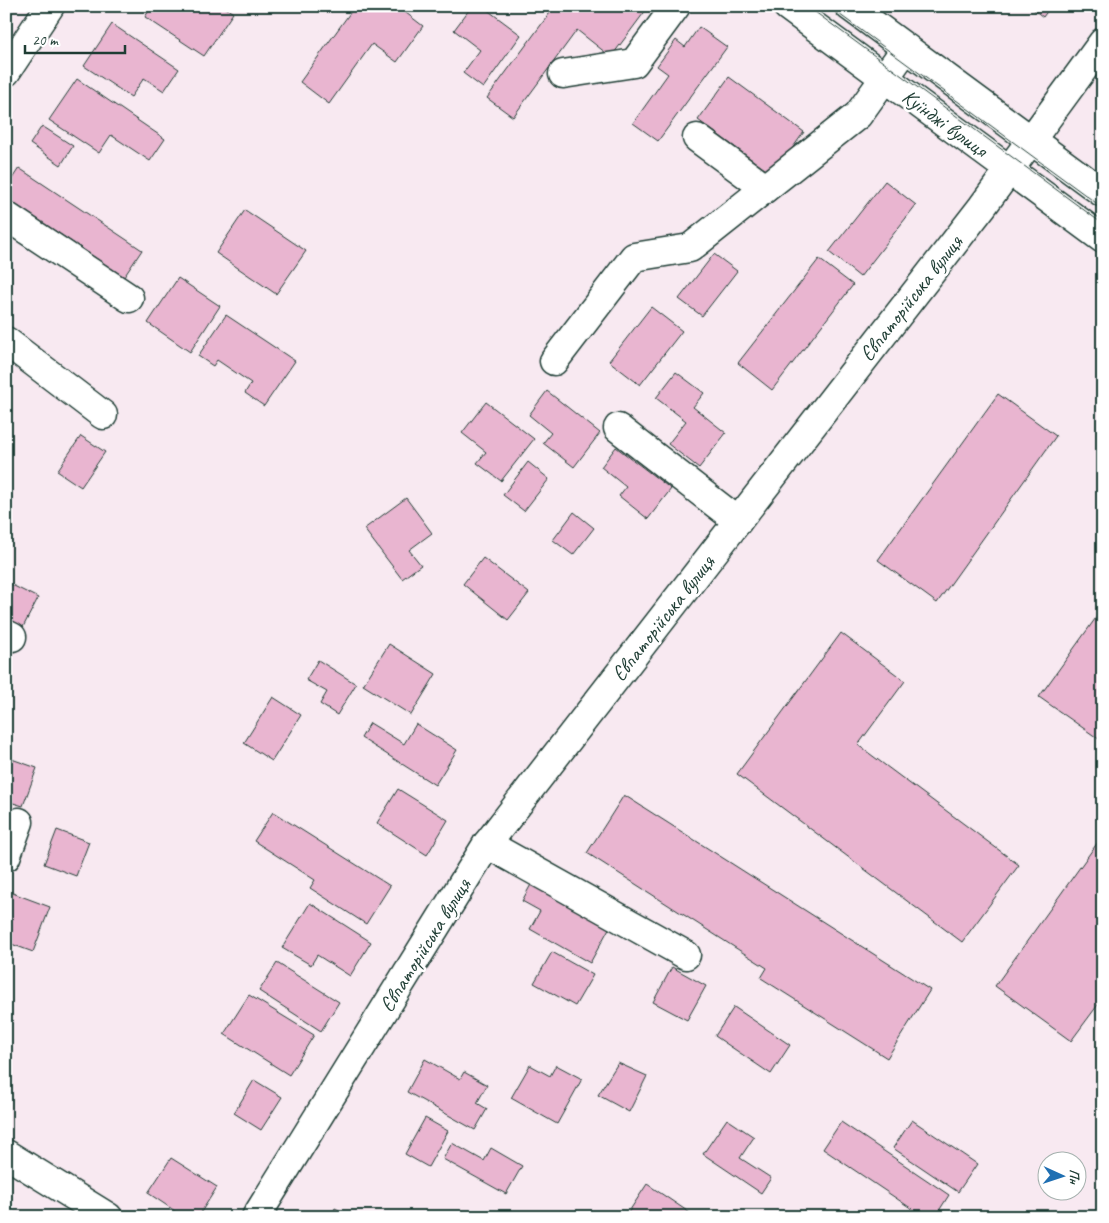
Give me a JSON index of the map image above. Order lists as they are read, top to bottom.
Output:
{
  "streets": {
    "street": ["Куїнджі вулиця", "Євпаторійська вулиця"]
  },
  "crossings": [
    ["Куїнджі вулиця", "Євпаторійська вулиця"]
  ],
  "scale_bar": "20 m",
  "north": "right"
}
